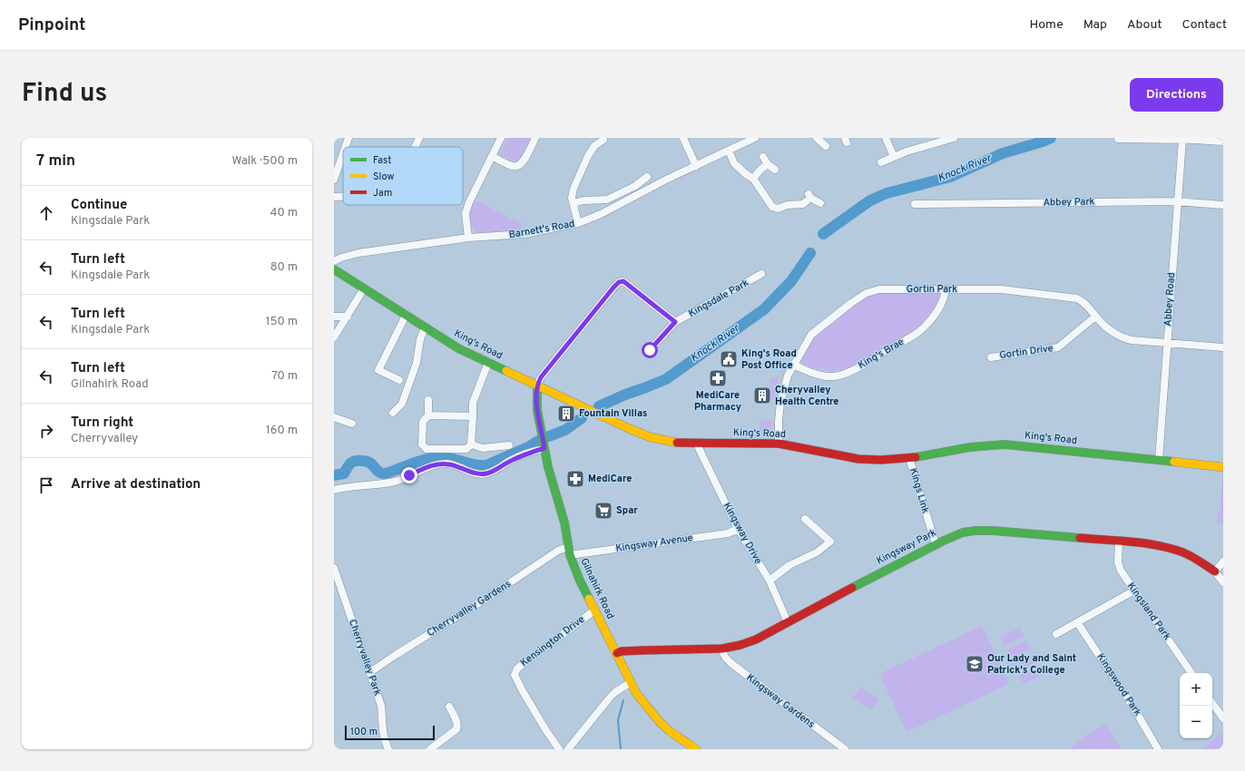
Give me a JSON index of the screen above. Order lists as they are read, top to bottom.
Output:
{
  "streets": {
    "street": [
      "Abbey Park",
      "Barnett's Road",
      "Gortin Park",
      "Kingsdale Park",
      "Abbey Road",
      "King's Road",
      "Gortin Drive",
      "King's Brae",
      "Kings Link",
      "Kingsway Drive",
      "Kingsway Avenue",
      "Kingsway Park",
      "Gilnahirk Road",
      "Cherryvalley Gardens",
      "Kingsland Park",
      "Kensington Drive",
      "Cherryvalley Park",
      "Kingswood Park",
      "Kingsway Gardens"
    ]
  },
  "crossings": [
    ["Abbey Park", "Abbey Road"],
    ["Gortin Park", "Abbey Road"],
    ["Gortin Park", "King's Road"],
    ["Gortin Park", "Gortin Drive"],
    ["Gortin Park", "King's Brae"],
    ["Abbey Road", "King's Road"],
    ["King's Road", "Kings Link"],
    ["King's Road", "Kingsway Drive"],
    ["King's Road", "Gilnahirk Road"],
    ["Kings Link", "Kingsway Park"],
    ["Kingsway Drive", "Kingsway Avenue"],
    ["Kingsway Drive", "Kingsway Park"],
    ["Kingsway Avenue", "Gilnahirk Road"],
    ["Kingsway Avenue", "Cherryvalley Gardens"],
    ["Kingsway Park", "Gilnahirk Road"],
    ["Kingsway Park", "Kingsland Park"],
    ["Kingsway Park", "Kingsway Gardens"],
    ["Gilnahirk Road", "Cherryvalley Gardens"],
    ["Gilnahirk Road", "Kensington Drive"],
    ["Cherryvalley Gardens", "Cherryvalley Park"]
  ],
  "water": ["Knock River"],
  "places": {
    "public building": ["King's Road Post Office"],
    "pharmacy": ["MediCare Pharmacy", "MediCare"],
    "building": ["Cheryvalley Health Centre", "Fountain Villas"],
    "supermarket": ["Spar"],
    "school or university": ["Our Lady and Saint Patrick's College"]
  },
  "legend": ["Fast", "Slow", "Jam"],
  "scale_bar": "100 m",
  "page": {
    "header": "Pinpoint",
    "nav": [
      "Home",
      "Map",
      "About",
      "Contact"
    ],
    "title": "Find us",
    "buttons": "Directions",
    "heading": ["7 min", "Walk · 500 m"],
    "list": [
      ["Continue", "Kingsdale Park", "40 m"],
      ["Turn left", "Kingsdale Park", "80 m"],
      ["Turn left", "Kingsdale Park", "150 m"],
      ["Turn left", "Gilnahirk Road", "70 m"],
      ["Turn right", "Cherryvalley", "160 m"],
      "Arrive at destination"
    ],
    "map_buttons": ["+", "−"],
    "scale": "100 m"
  }
}
